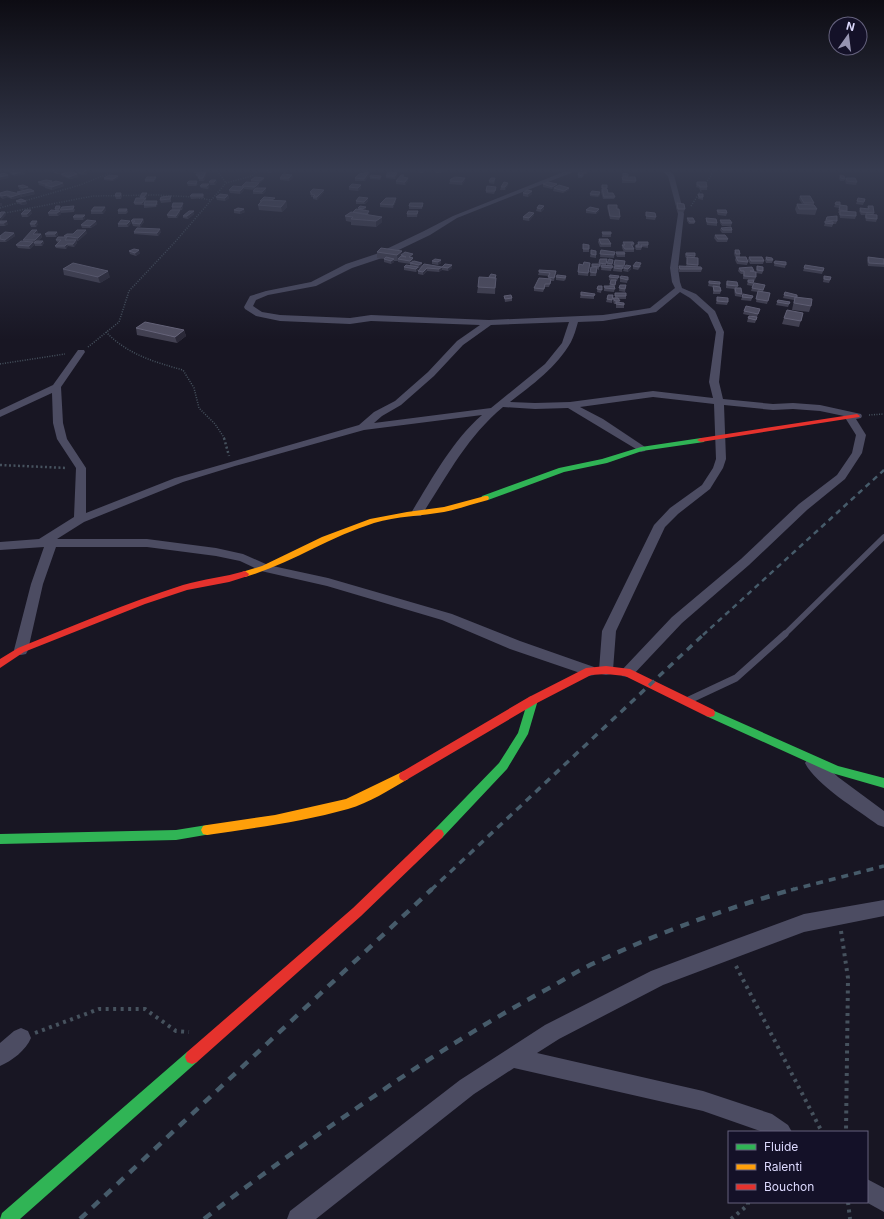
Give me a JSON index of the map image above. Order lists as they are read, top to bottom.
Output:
{
  "legend": ["Fluide", "Ralenti", "Bouchon"],
  "north": "top"
}
